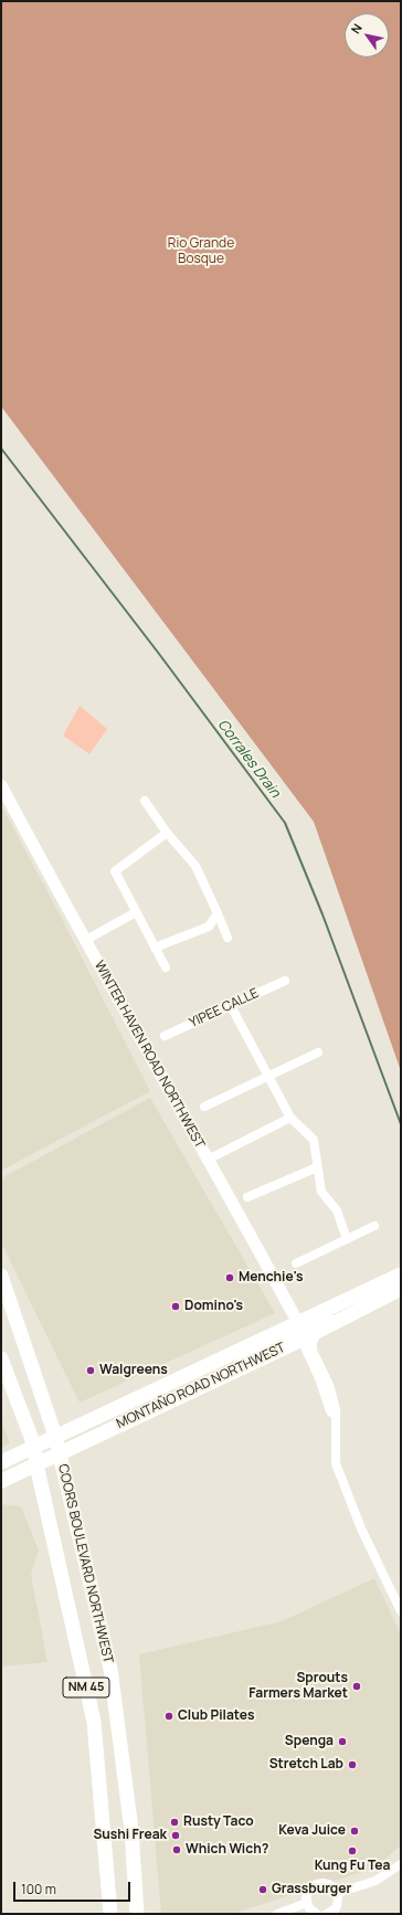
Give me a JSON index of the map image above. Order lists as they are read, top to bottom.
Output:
{
  "streets": {
    "main road": ["MONTAÑO ROAD NORTHWEST", "COORS BOULEVARD NORTHWEST", "NM 45"],
    "street": ["YIPEE CALLE", "WINTER HAVEN ROAD NORTHWEST"]
  },
  "crossings": [
    ["WINTER HAVEN ROAD NORTHWEST", "MONTAÑO ROAD NORTHWEST"],
    ["MONTAÑO ROAD NORTHWEST", "COORS BOULEVARD NORTHWEST"]
  ],
  "water": ["Corrales Drain"],
  "parks": ["Rio Grande Bosque"],
  "places": [
    "Menchie's",
    "Domino's",
    "Walgreens",
    "Sprouts Farmers Market",
    "Club Pilates",
    "Spenga",
    "Stretch Lab",
    "Rusty Taco",
    "Keva Juice",
    "Sushi Freak",
    "Which Wich?",
    "Kung Fu Tea",
    "Grassburger"
  ],
  "scale_bar": "100 m",
  "north": "top left"
}
